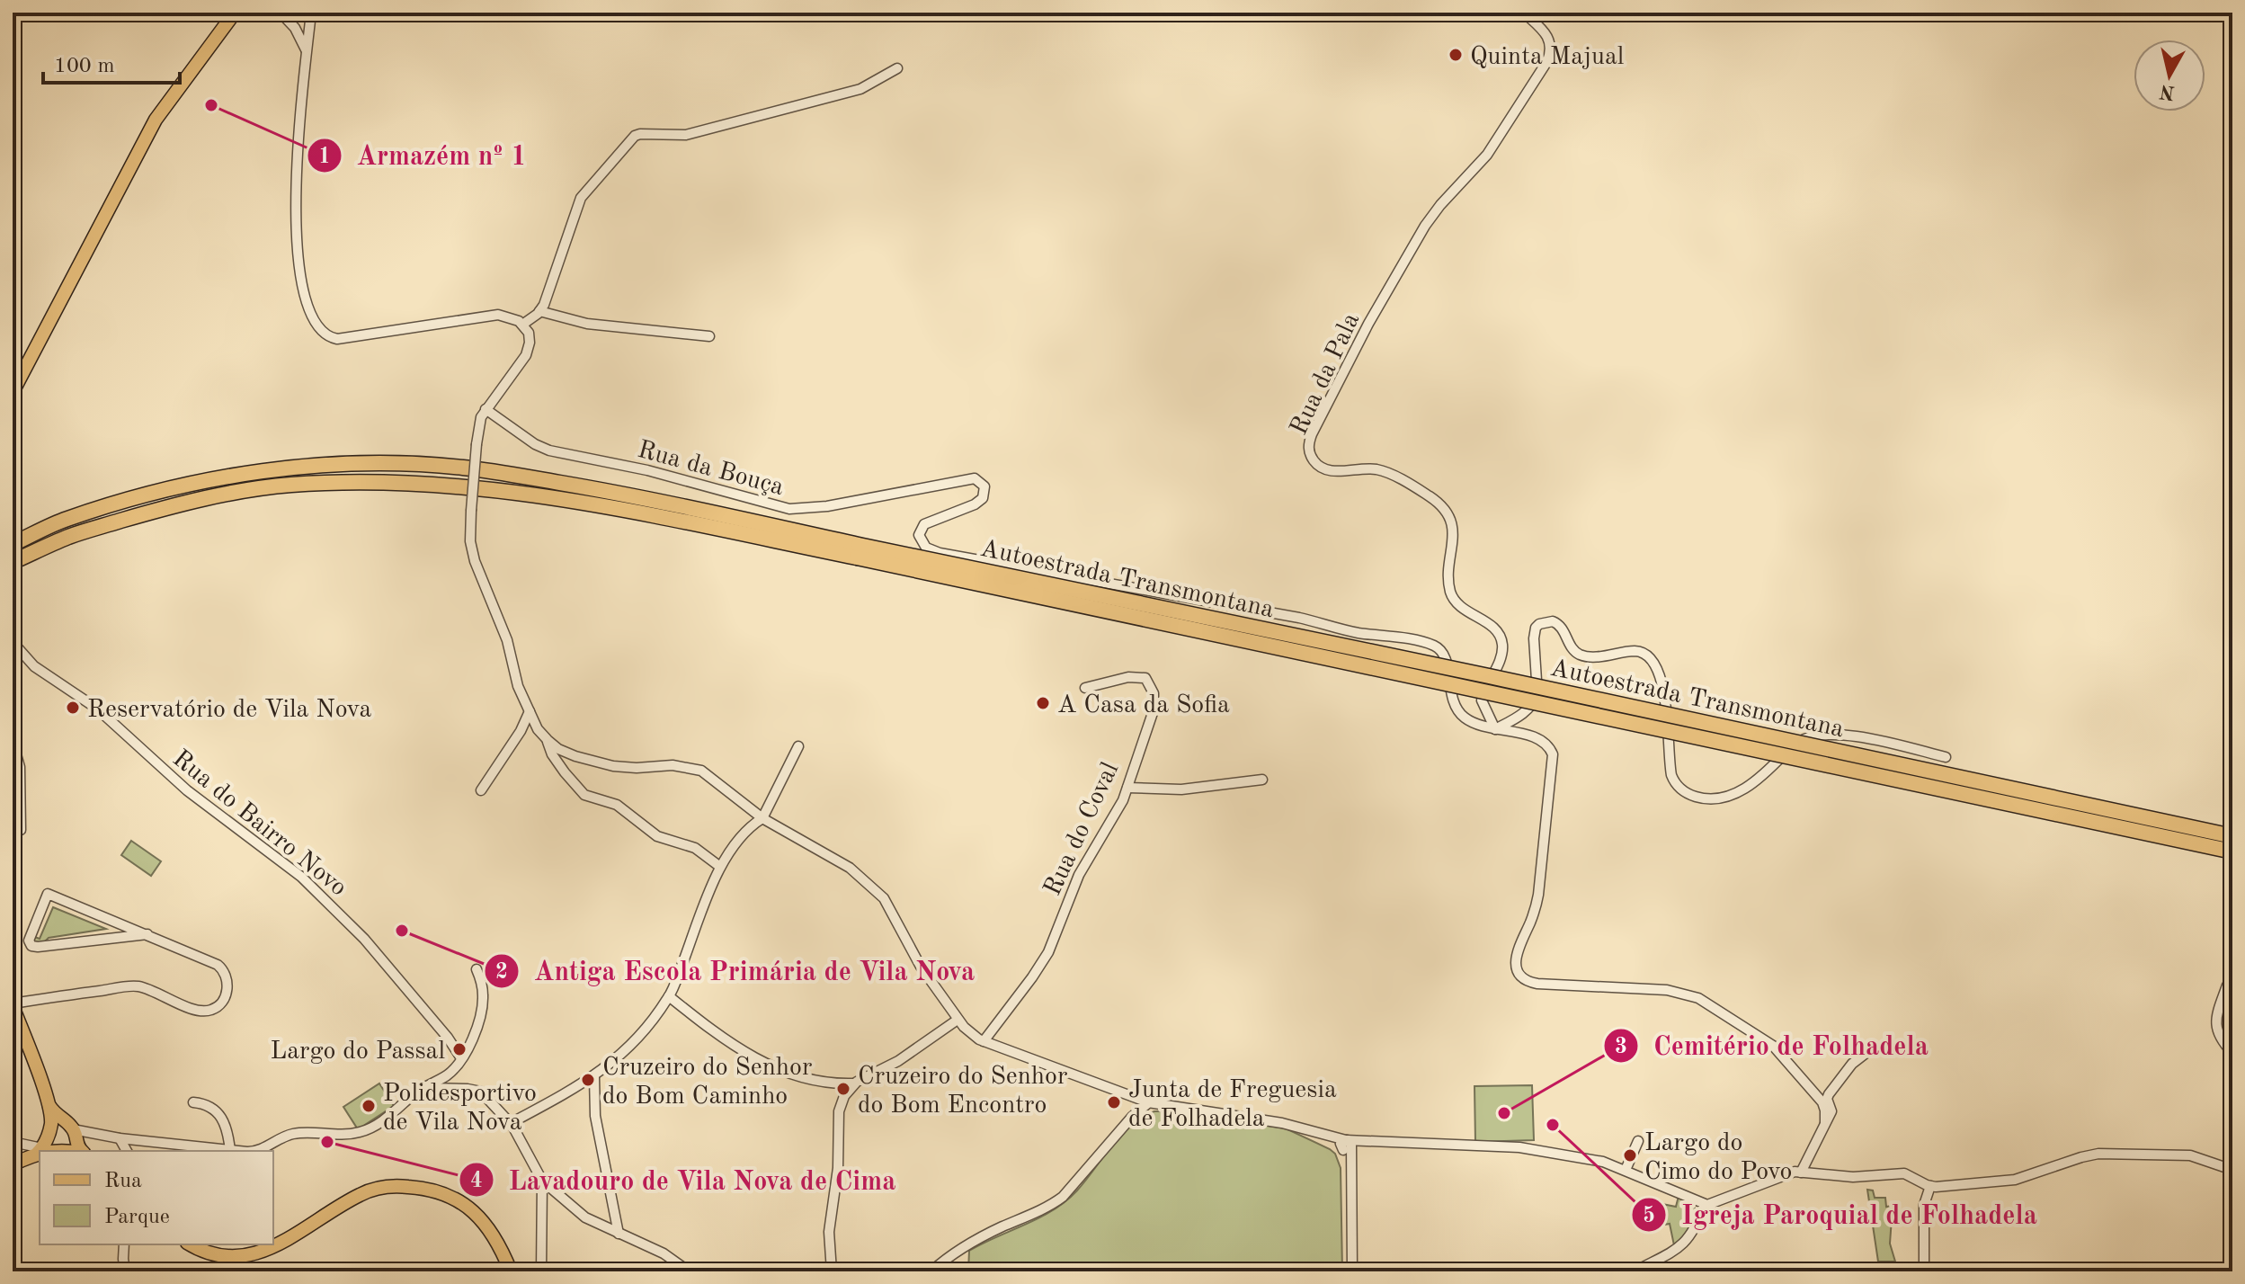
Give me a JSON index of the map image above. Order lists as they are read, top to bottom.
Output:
{
  "streets": {
    "highway": ["Autoestrada Transmontana"],
    "street": [
      "Rua da Pala",
      "Rua da Bouça",
      "Rua do Bairro Novo",
      "Rua do Coval"
    ]
  },
  "crossings": [
    ["Rua da Pala", "Rua da Bouça"]
  ],
  "places": [
    "Quinta Majual",
    "Armazém nº 1",
    "A Casa da Sofia",
    "Reservatório de Vila Nova",
    "Antiga Escola Primária de Vila Nova",
    "Largo do Passal",
    "Cruzeiro do Senhor do Bom Caminho",
    "Cruzeiro do Senhor do Bom Encontro",
    "Junta de Freguesia de Folhadela",
    "Polidesportivo de Vila Nova",
    "Cemitério de Folhadela",
    "Igreja Paroquial de Folhadela",
    "Lavadouro de Vila Nova de Cima",
    "Largo do Cimo do Povo"
  ],
  "legend": ["Rua", "Parque"],
  "scale_bar": "100 m",
  "north": "bottom"
}
